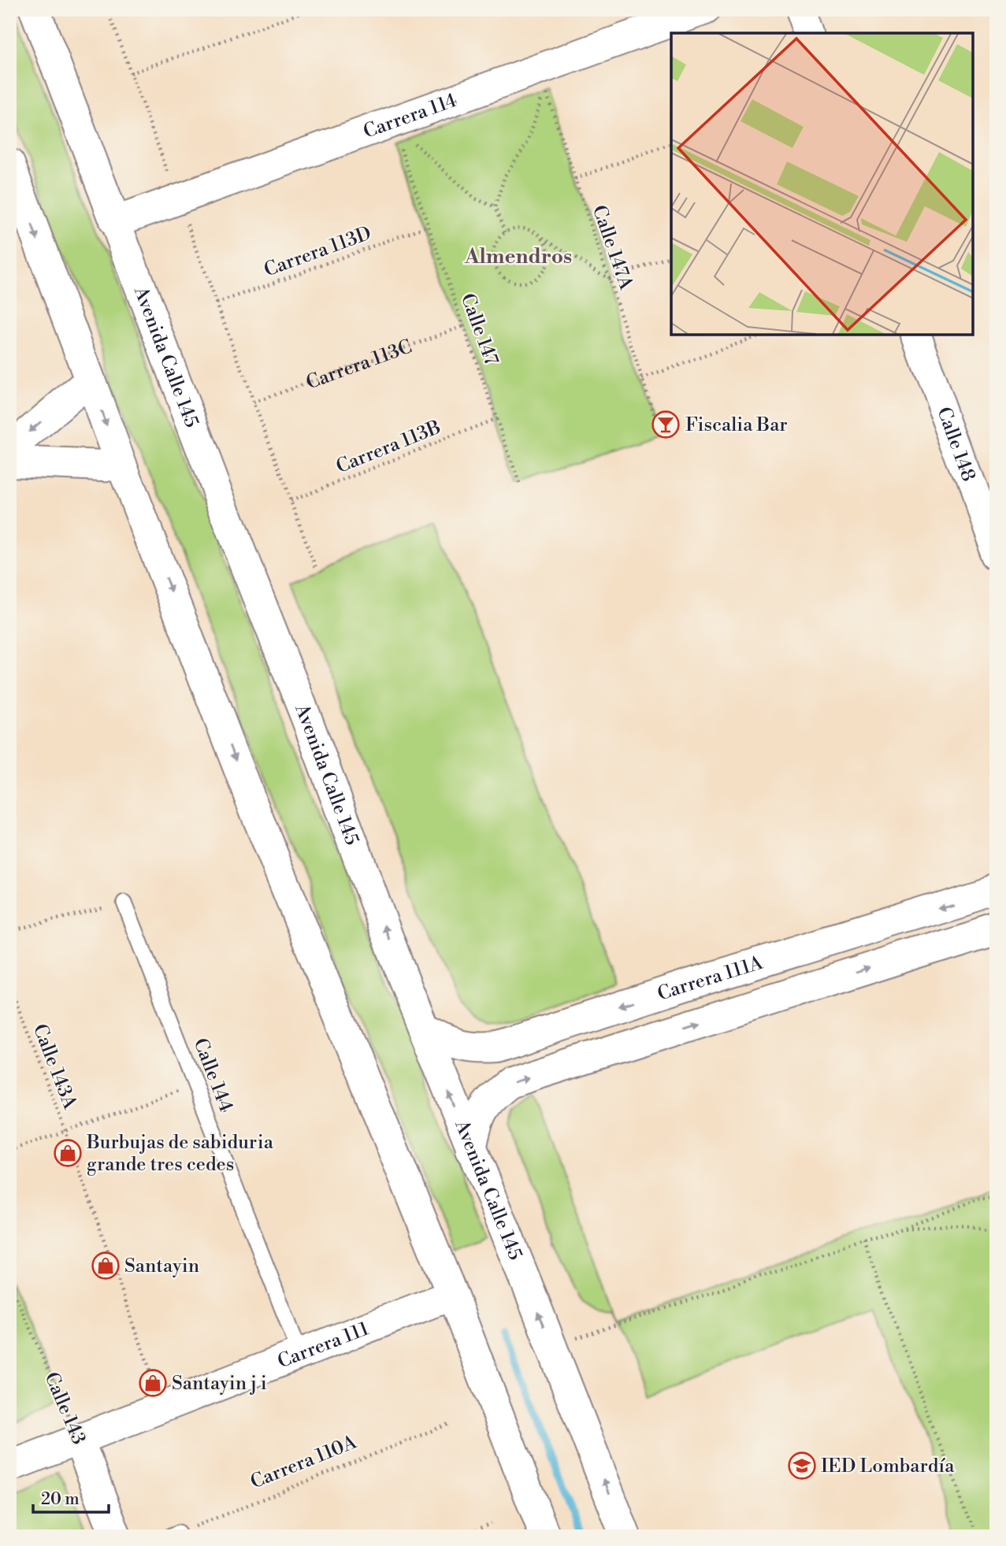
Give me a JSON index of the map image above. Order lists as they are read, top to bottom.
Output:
{
  "streets": {
    "main road": [
      "Carrera 114",
      "Avenida Calle 145",
      "Calle 148",
      "Carrera 111A",
      "Carrera 111",
      "Calle 143"
    ],
    "lane": ["Calle 144"],
    "path": [
      "Calle 147A",
      "Carrera 113D",
      "Calle 147",
      "Carrera 113C",
      "Carrera 113B",
      "Calle 143A",
      "Carrera 110A"
    ]
  },
  "crossings": [
    ["Carrera 114", "Calle 147"],
    ["Carrera 114", "Avenida Calle 145"],
    ["Carrera 113D", "Calle 147"],
    ["Calle 147", "Carrera 113C"],
    ["Calle 147", "Carrera 113B"],
    ["Avenida Calle 145", "Carrera 111A"],
    ["Calle 143A", "Carrera 111"],
    ["Calle 144", "Carrera 111"],
    ["Carrera 111", "Calle 143"]
  ],
  "districts": ["Almendros"],
  "places": {
    "bar": ["Fiscalia Bar"],
    "shop": ["Burbujas de sabiduria grande tres cedes", "Santayin", "Santayin j i"],
    "school or university": ["IED Lombardía"]
  },
  "scale_bar": "20 m"
}
